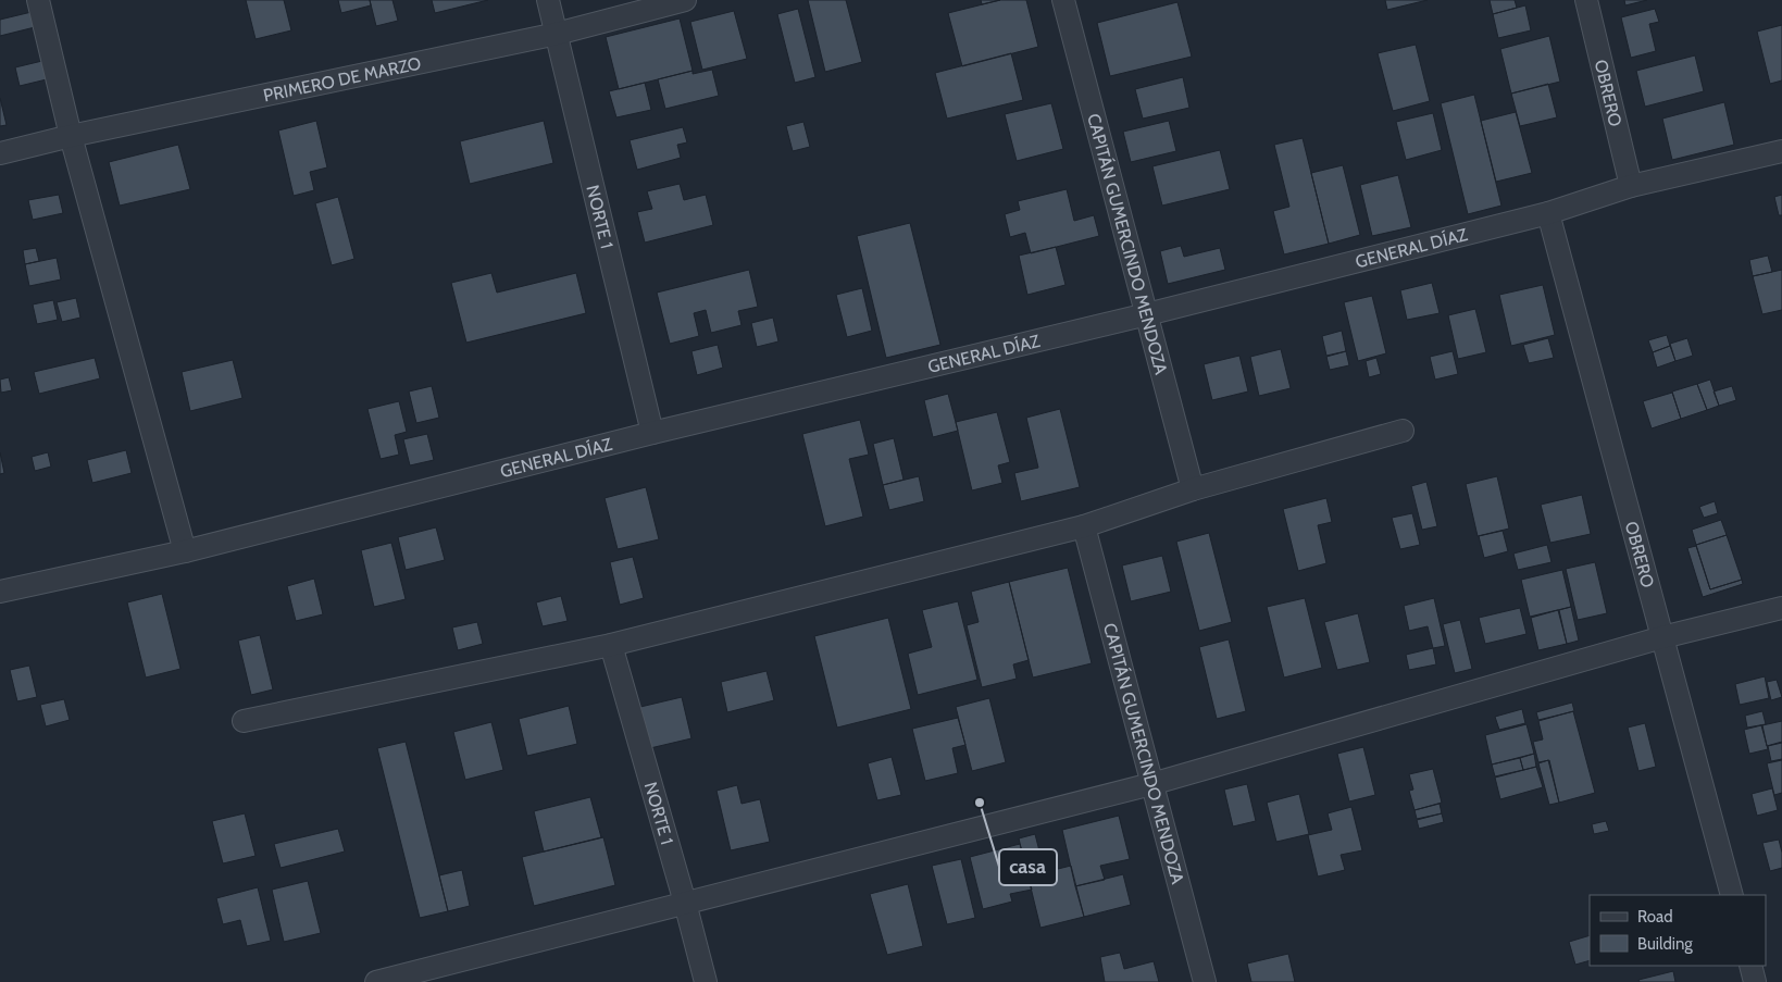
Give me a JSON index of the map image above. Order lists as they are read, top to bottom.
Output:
{
  "streets": {
    "street": [
      "PRIMERO DE MARZO",
      "OBRERO",
      "NORTE 1",
      "CAPITÁN GUMERCINDO MENDOZA",
      "GENERAL DÍAZ"
    ]
  },
  "crossings": [
    ["PRIMERO DE MARZO", "NORTE 1"],
    ["OBRERO", "GENERAL DÍAZ"],
    ["NORTE 1", "GENERAL DÍAZ"],
    ["CAPITÁN GUMERCINDO MENDOZA", "GENERAL DÍAZ"]
  ],
  "places": ["casa"],
  "legend": ["Road", "Building"]
}
